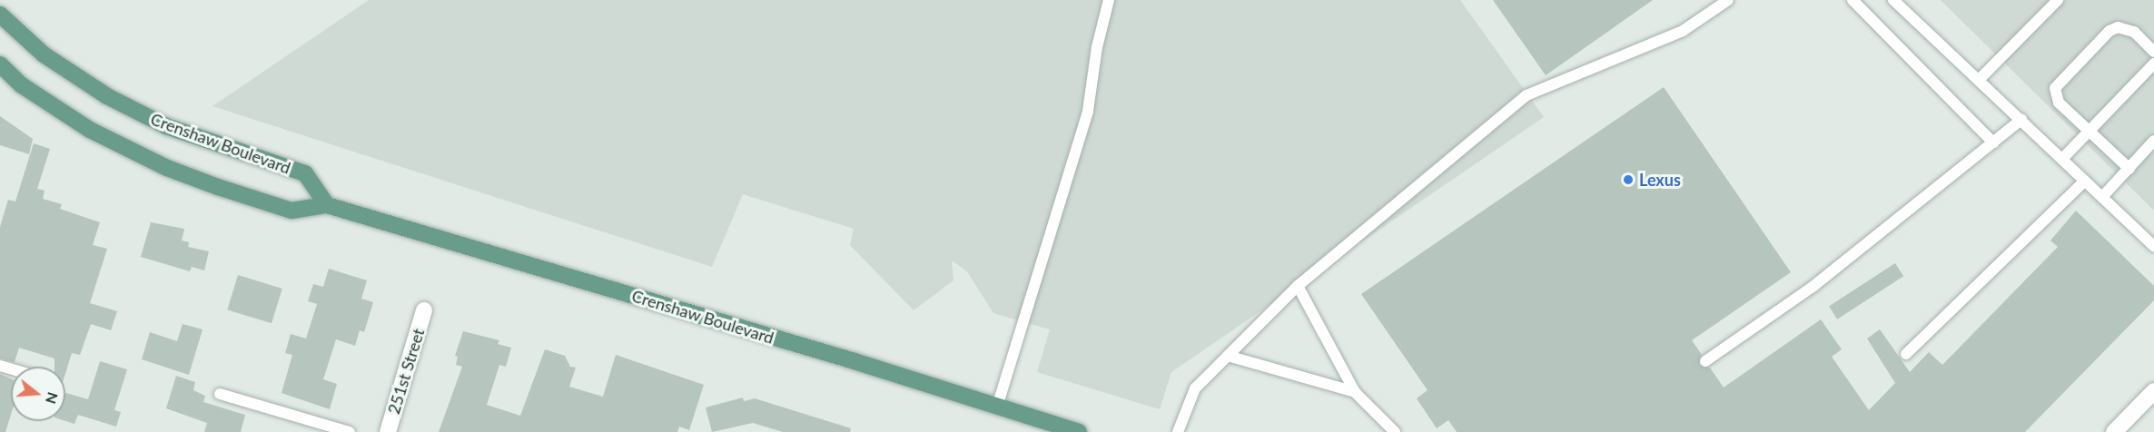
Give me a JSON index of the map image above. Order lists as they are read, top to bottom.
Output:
{
  "streets": {
    "main road": ["Crenshaw Boulevard"],
    "street": ["251st Street"]
  },
  "places": ["Lexus"],
  "north": "right"
}
